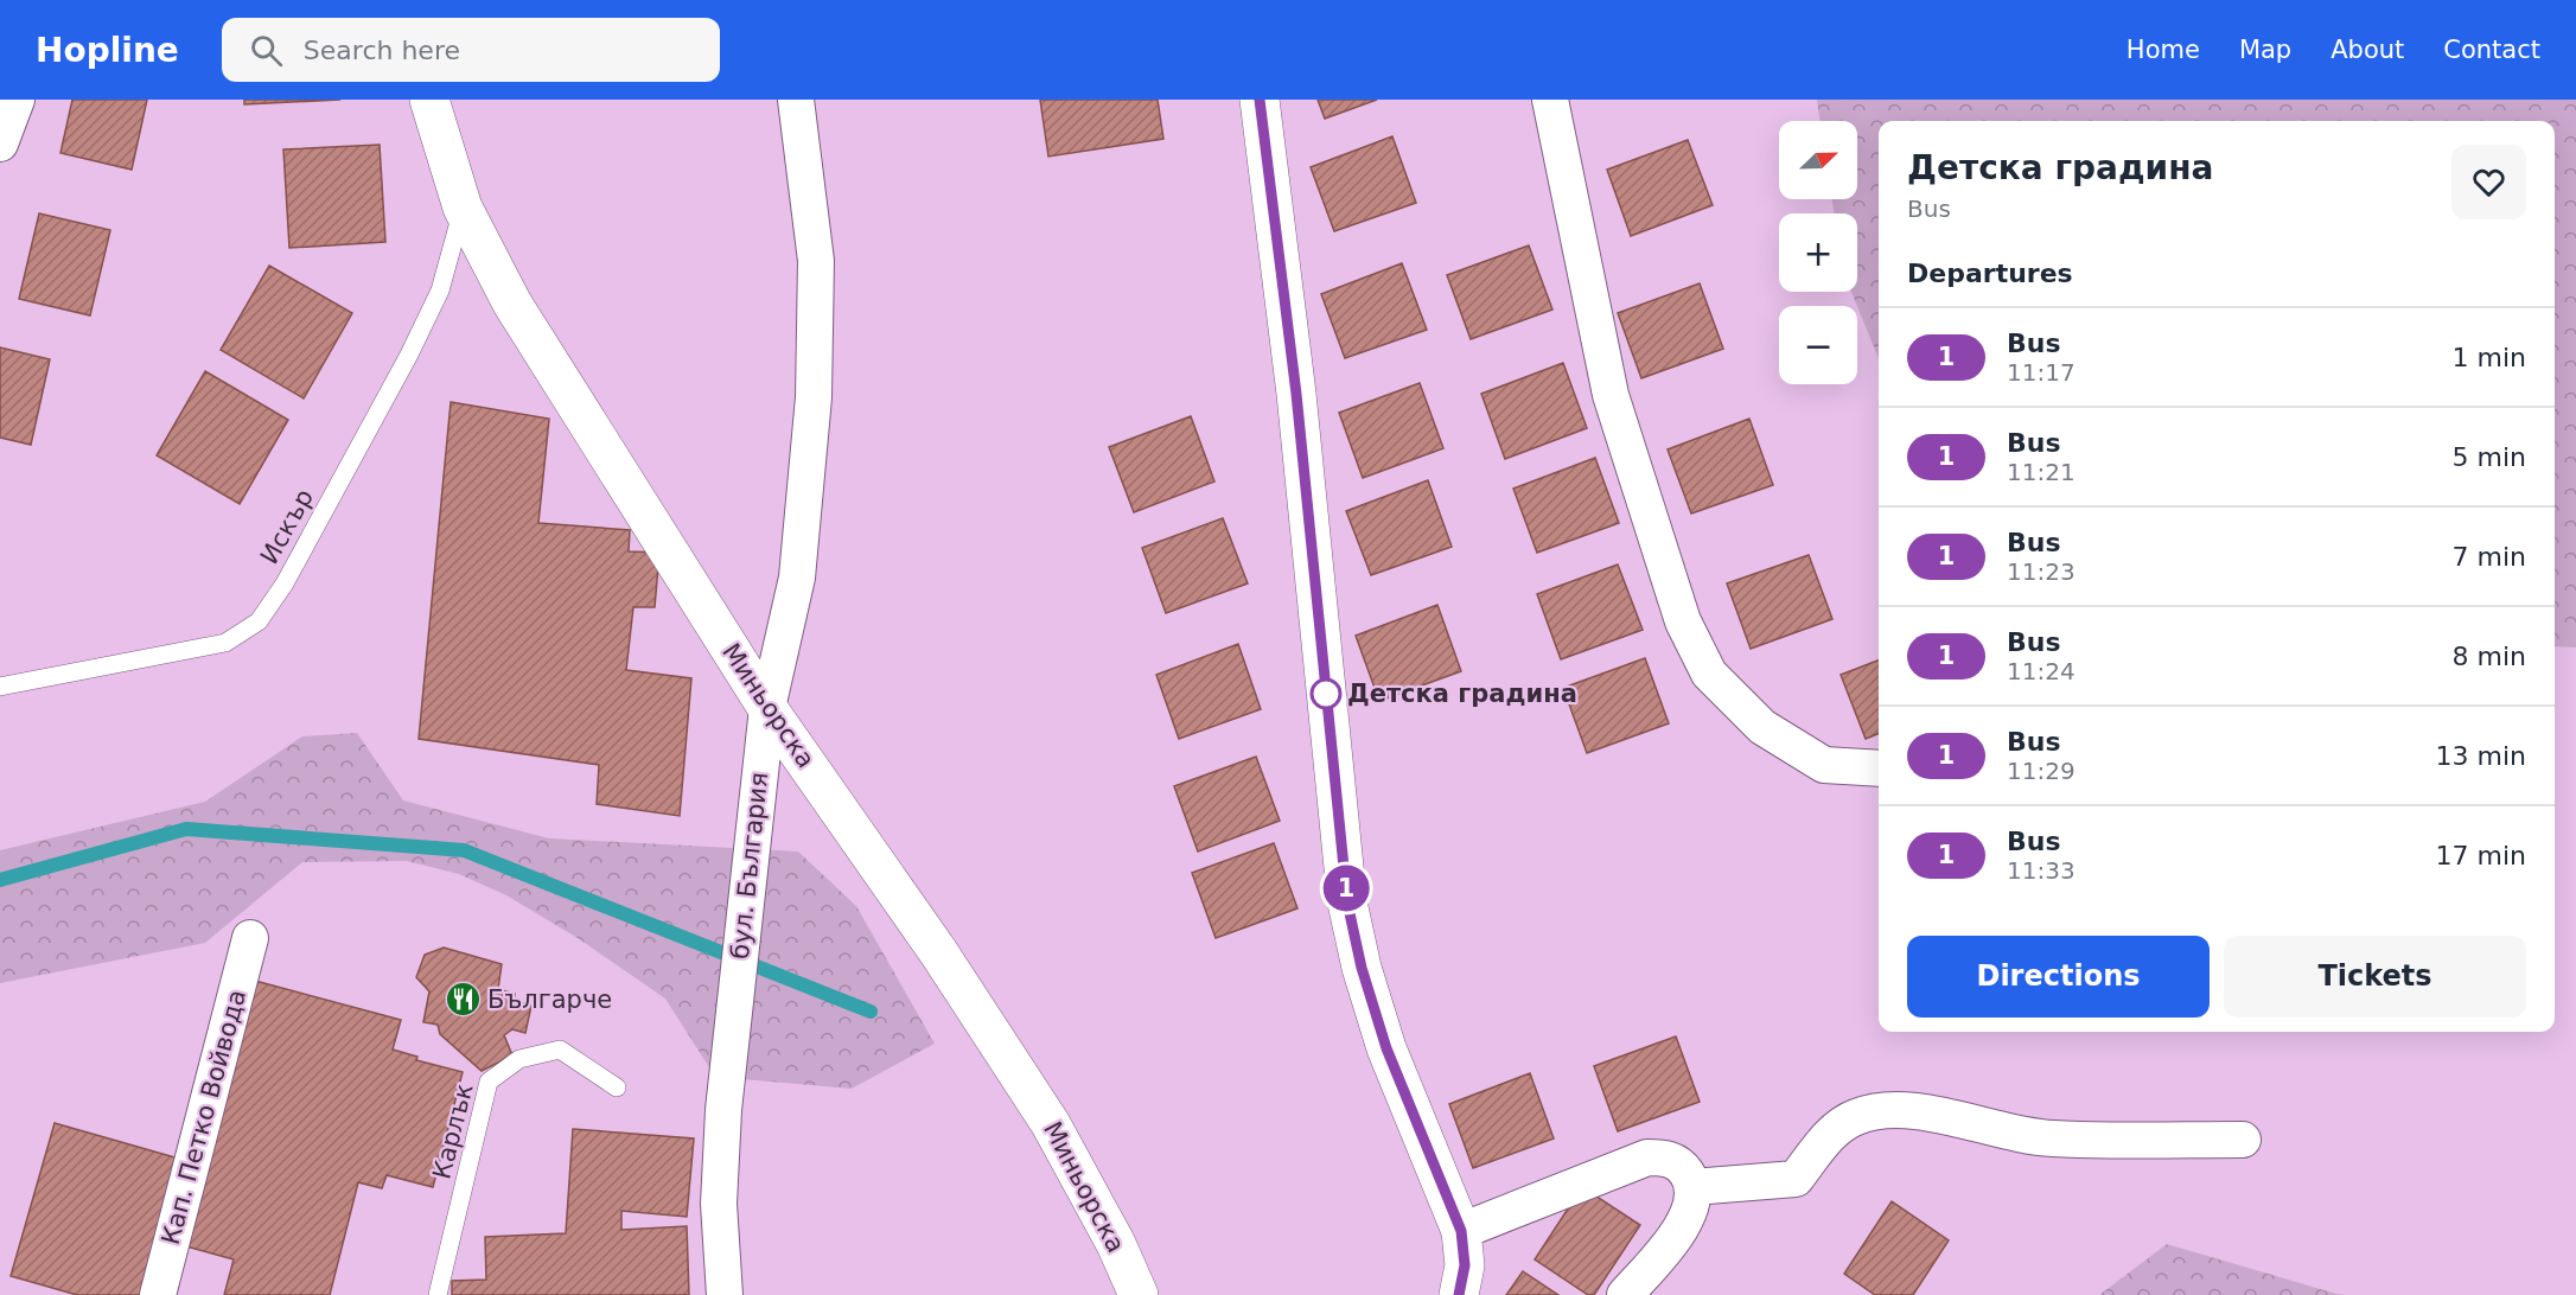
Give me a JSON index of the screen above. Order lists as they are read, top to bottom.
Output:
{
  "streets": {
    "street": ["Миньорска", "бул. България", "Кап. Петко Войвода"],
    "lane": ["Искър", "Карлък"]
  },
  "crossings": [
    ["Искър", "Миньорска"],
    ["Миньорска", "бул. България"]
  ],
  "places": {
    "other": ["Детска градина"],
    "restaurant": ["Българче"]
  },
  "lines": ["bus line 1"],
  "north": "top right",
  "page": {
    "header": "Hopline",
    "search": "Search here",
    "nav": [
      "Home",
      "Map",
      "About",
      "Contact"
    ],
    "on_map": "1",
    "map_buttons": ["+", "−"],
    "heading": [
      ["Детска градина", "Bus"],
      "Departures"
    ],
    "list": [
      {
        "mark": "1",
        "name": "Bus",
        "note": "11:17",
        "value": "1 min"
      },
      {
        "mark": "1",
        "name": "Bus",
        "note": "11:21",
        "value": "5 min"
      },
      {
        "mark": "1",
        "name": "Bus",
        "note": "11:23",
        "value": "7 min"
      },
      {
        "mark": "1",
        "name": "Bus",
        "note": "11:24",
        "value": "8 min"
      },
      {
        "mark": "1",
        "name": "Bus",
        "note": "11:29",
        "value": "13 min"
      },
      {
        "mark": "1",
        "name": "Bus",
        "note": "11:33",
        "value": "17 min"
      }
    ],
    "buttons": ["Directions", "Tickets"]
  }
}
